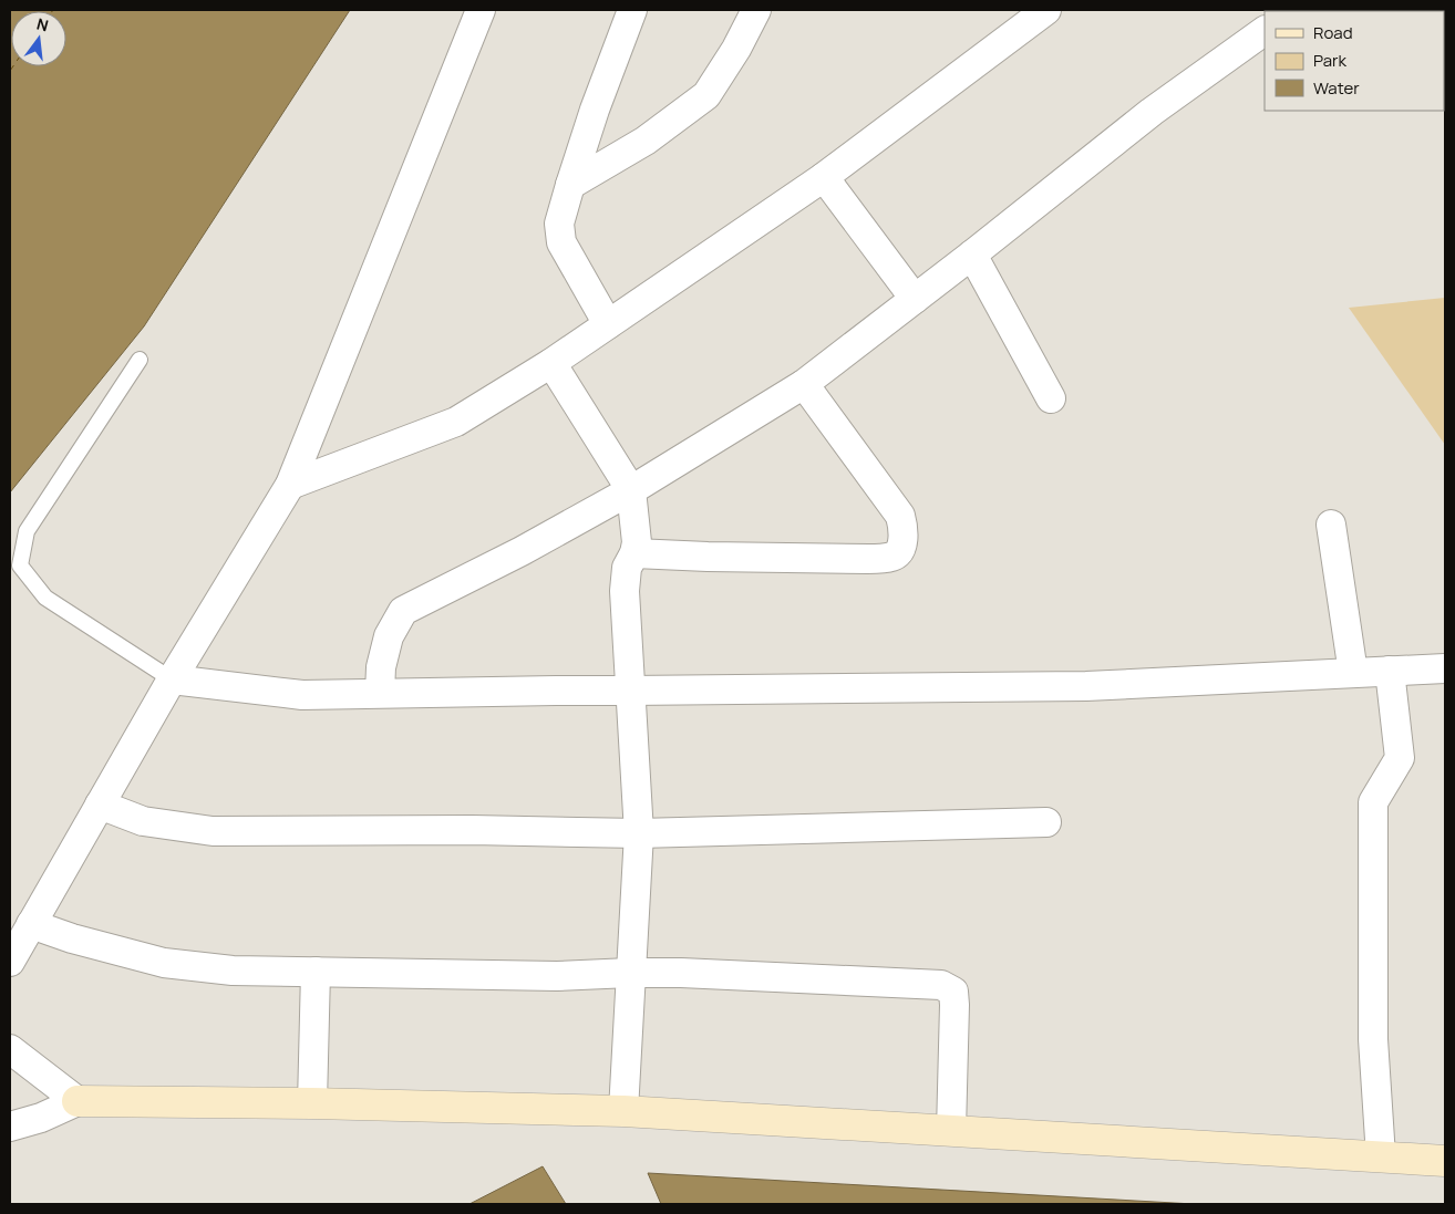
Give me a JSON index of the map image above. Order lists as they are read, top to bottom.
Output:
{
  "legend": ["Road", "Park", "Water"],
  "north": "top"
}
